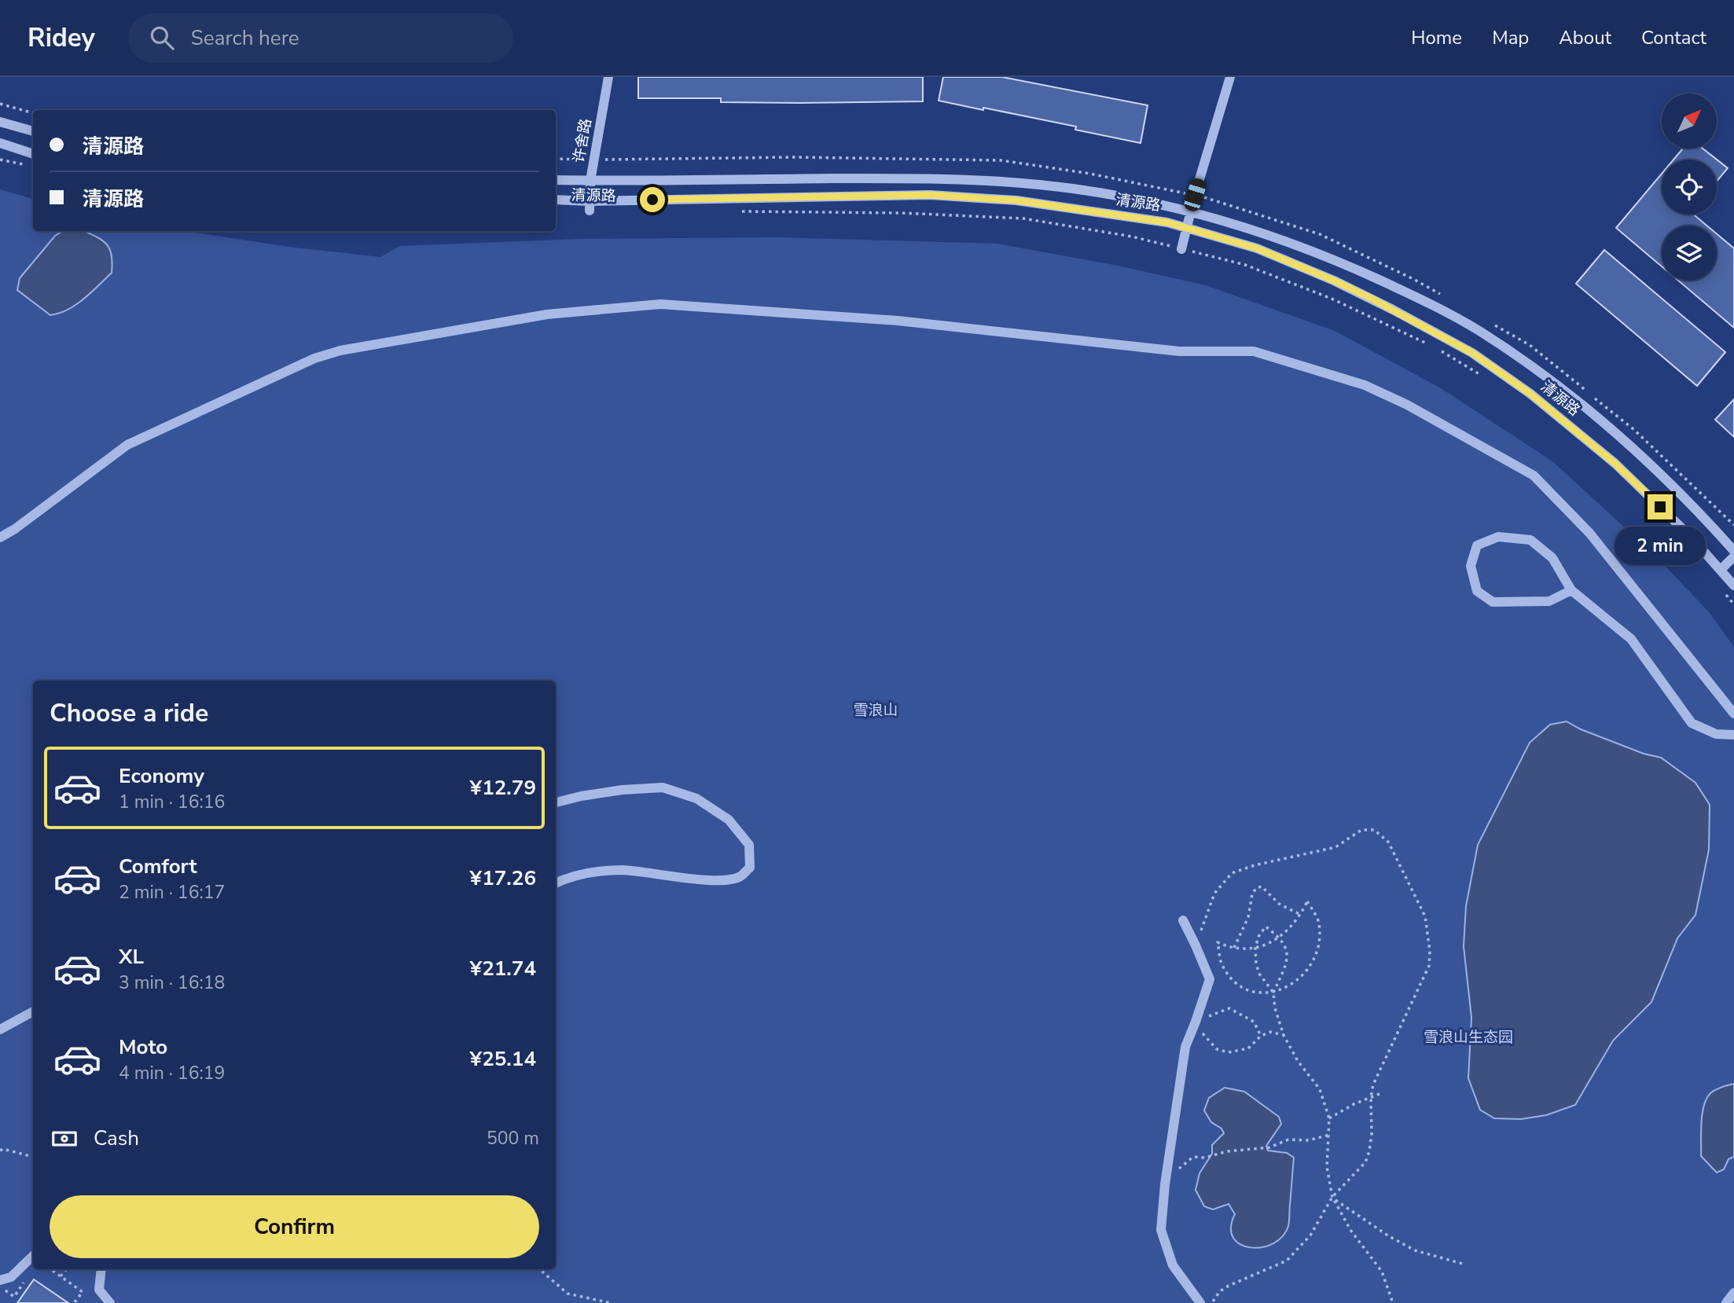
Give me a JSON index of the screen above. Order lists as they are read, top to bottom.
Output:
{
  "streets": {
    "street": ["许舍路", "清源路"]
  },
  "crossings": [
    ["许舍路", "清源路"]
  ],
  "parks": ["雪浪山", "雪浪山生态园"],
  "north": "top right",
  "page": {
    "header": "Ridey",
    "search": "Search here",
    "nav": [
      "Home",
      "Map",
      "About",
      "Contact"
    ],
    "banner": ["清源路", "清源路"],
    "bubble": "2 min",
    "heading": "Choose a ride",
    "list": [
      {
        "name": "Economy",
        "note": "1 min · 16:16",
        "value": "¥12.79"
      },
      {
        "name": "Comfort",
        "note": "2 min · 16:17",
        "value": "¥17.26"
      },
      {
        "name": "XL",
        "note": "3 min · 16:18",
        "value": "¥21.74"
      },
      {
        "name": "Moto",
        "note": "4 min · 16:19",
        "value": "¥25.14"
      }
    ],
    "pay": ["Cash", "500 m"],
    "buttons": "Confirm"
  }
}
